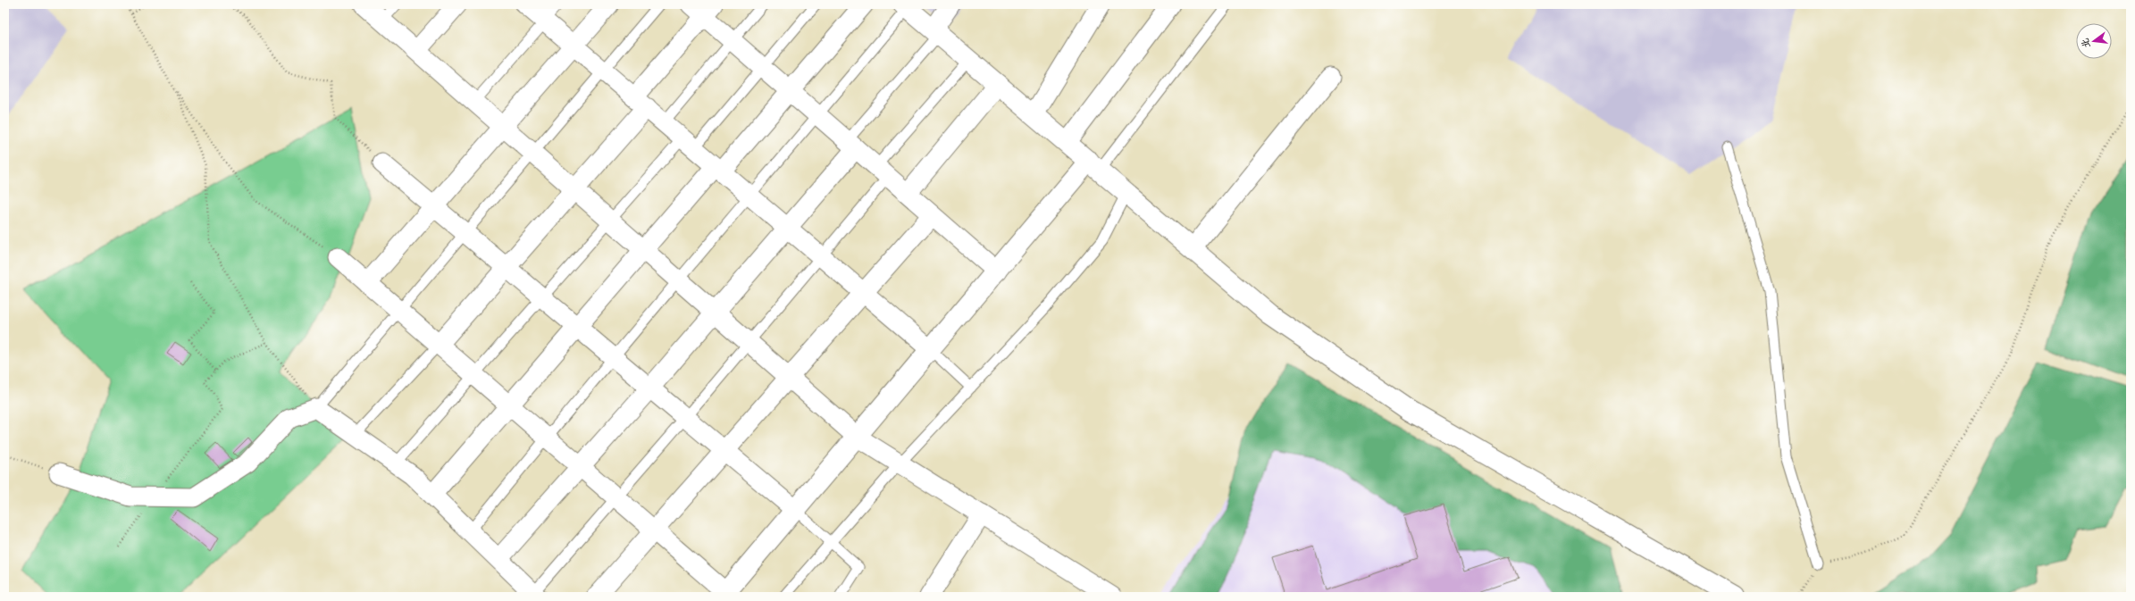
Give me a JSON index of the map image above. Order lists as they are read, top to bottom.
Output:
{
  "north": "left"
}
